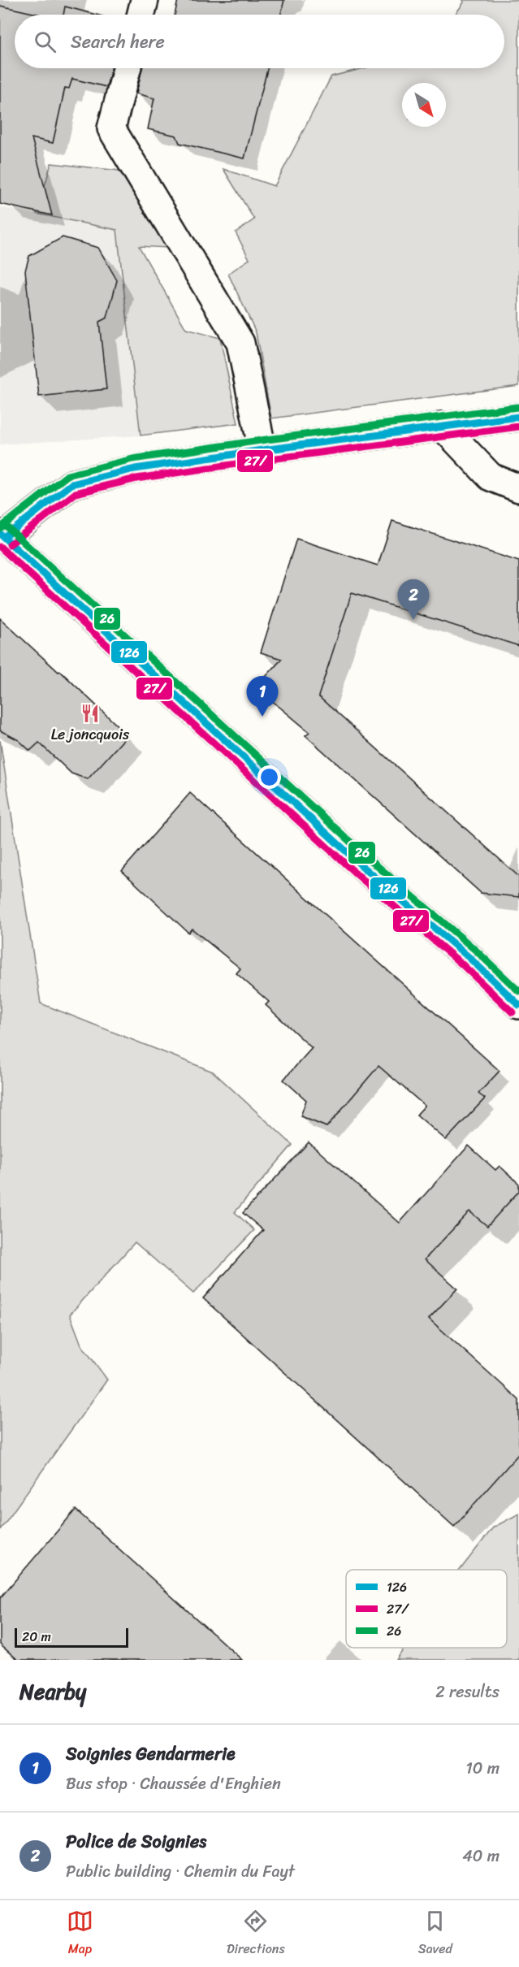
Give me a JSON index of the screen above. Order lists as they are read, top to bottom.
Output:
{
  "places": {
    "restaurant": ["Le joncquois"]
  },
  "lines": ["transit line 26", "transit line 126", "transit line 27/"],
  "legend": ["126", "27/", "26"],
  "scale_bar": "20 m",
  "north": "bottom right",
  "page": {
    "search": "Search here",
    "pins": ["2", "1"],
    "scale": "20 m",
    "heading": ["Nearby", "2 results"],
    "list": [
      {
        "mark": "1",
        "name": "Soignies Gendarmerie",
        "note": "Bus stop · Chaussée d'Enghien",
        "value": "10 m"
      },
      {
        "mark": "2",
        "name": "Police de Soignies",
        "note": "Public building · Chemin du Fayt",
        "value": "40 m"
      }
    ],
    "nav": ["Map", "Directions", "Saved"]
  }
}
